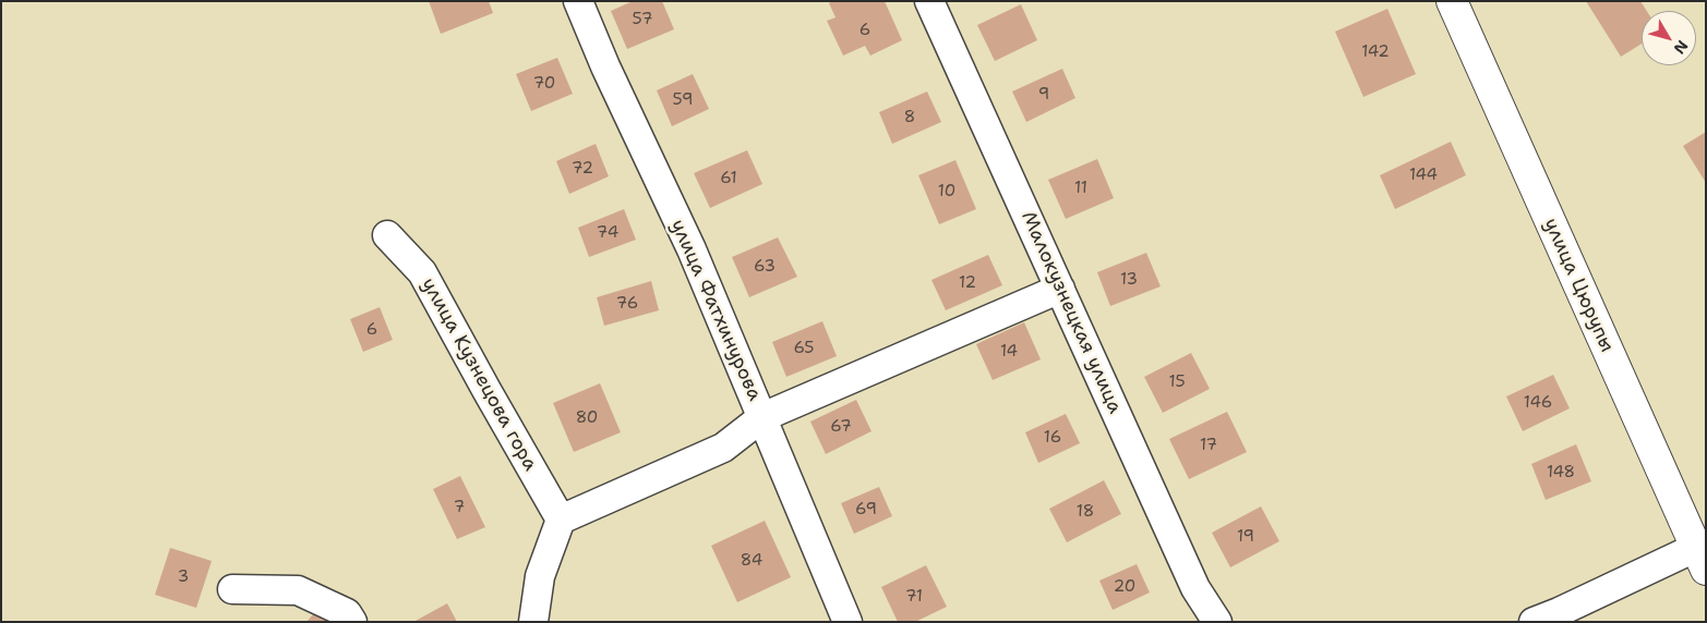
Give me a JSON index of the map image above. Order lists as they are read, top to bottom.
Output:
{
  "streets": {
    "street": [
      "улица Цюрупы",
      "улица Фатхинурова",
      "Малокузнецкая улица",
      "улица Кузнецова гора"
    ]
  },
  "house_numbers": [
    "57",
    "6",
    "142",
    "70",
    "9",
    "59",
    "8",
    "72",
    "144",
    "61",
    "11",
    "10",
    "74",
    "63",
    "13",
    "12",
    "76",
    "6",
    "65",
    "14",
    "15",
    "146",
    "80",
    "67",
    "16",
    "17",
    "148",
    "7",
    "69",
    "18",
    "19",
    "84",
    "3",
    "20",
    "71"
  ],
  "north": "bottom right"
}
